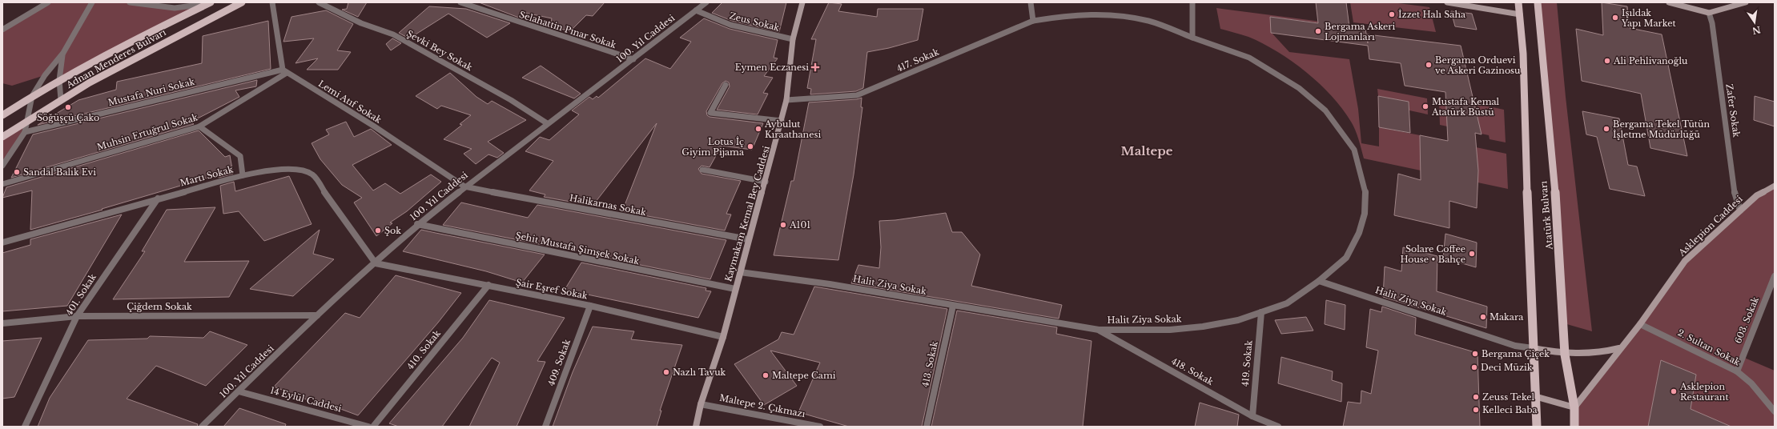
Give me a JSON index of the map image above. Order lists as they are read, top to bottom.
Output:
{
  "streets": {
    "main road": [
      "Adnan Menderes Bulvarı",
      "Kaymakam Kemal Bey Caddesi",
      "Atatürk Bulvarı",
      "Asklepion Caddesi"
    ],
    "street": [
      "Zeus Sokak",
      "Selahattin Pınar Sokak",
      "100. Yıl Caddesi",
      "Şevki Bey Sokak",
      "417. Sokak",
      "Mustafa Nuri Sokak",
      "Lemi Atıf Sokak",
      "Zafer Sokak",
      "Muhsin Ertuğrul Sokak",
      "Martı Sokak",
      "Halikarnas Sokak",
      "Şehit Mustafa Şimşek Sokak",
      "Halit Ziya Sokak",
      "Şair Eşref Sokak",
      "401. Sokak",
      "Çiğdem Sokak",
      "603. Sokak",
      "2. Sultan Sokak",
      "410. Sokak",
      "409. Sokak",
      "419. Sokak",
      "413. Sokak",
      "418. Sokak",
      "14 Eylül Caddesi",
      "Maltepe 2. Çıkmazı"
    ]
  },
  "crossings": [
    ["Zeus Sokak", "100. Yıl Caddesi"],
    ["Zeus Sokak", "Kaymakam Kemal Bey Caddesi"],
    ["Selahattin Pınar Sokak", "100. Yıl Caddesi"],
    ["100. Yıl Caddesi", "Şevki Bey Sokak"],
    ["100. Yıl Caddesi", "Lemi Atıf Sokak"],
    ["100. Yıl Caddesi", "Martı Sokak"],
    ["100. Yıl Caddesi", "Halikarnas Sokak"],
    ["100. Yıl Caddesi", "Şehit Mustafa Şimşek Sokak"],
    ["100. Yıl Caddesi", "Şair Eşref Sokak"],
    ["100. Yıl Caddesi", "Çiğdem Sokak"],
    ["100. Yıl Caddesi", "14 Eylül Caddesi"],
    ["417. Sokak", "Kaymakam Kemal Bey Caddesi"],
    ["417. Sokak", "Halit Ziya Sokak"],
    ["Mustafa Nuri Sokak", "Lemi Atıf Sokak"],
    ["Mustafa Nuri Sokak", "Muhsin Ertuğrul Sokak"],
    ["Lemi Atıf Sokak", "Muhsin Ertuğrul Sokak"],
    ["Lemi Atıf Sokak", "Halikarnas Sokak"],
    ["Zafer Sokak", "Asklepion Caddesi"],
    ["Martı Sokak", "Şair Eşref Sokak"],
    ["Martı Sokak", "401. Sokak"],
    ["Halikarnas Sokak", "Kaymakam Kemal Bey Caddesi"],
    ["Kaymakam Kemal Bey Caddesi", "Şehit Mustafa Şimşek Sokak"],
    ["Kaymakam Kemal Bey Caddesi", "Halit Ziya Sokak"],
    ["Kaymakam Kemal Bey Caddesi", "Şair Eşref Sokak"],
    ["Kaymakam Kemal Bey Caddesi", "Maltepe 2. Çıkmazı"],
    ["Atatürk Bulvarı", "Asklepion Caddesi"],
    ["Atatürk Bulvarı", "Halit Ziya Sokak"],
    ["Asklepion Caddesi", "2. Sultan Sokak"],
    ["Halit Ziya Sokak", "419. Sokak"],
    ["Halit Ziya Sokak", "413. Sokak"],
    ["Halit Ziya Sokak", "418. Sokak"],
    ["Şair Eşref Sokak", "410. Sokak"],
    ["Şair Eşref Sokak", "409. Sokak"],
    ["401. Sokak", "Çiğdem Sokak"],
    ["603. Sokak", "2. Sultan Sokak"],
    ["419. Sokak", "418. Sokak"]
  ],
  "districts": ["Maltepe"],
  "places": {
    "other": [
      "İzzet Halı Saha",
      "Işıldak Yapı Market",
      "Bergama Askeri Lojmanları",
      "Ali Pehlivanoğlu",
      "Bergama Orduevi ve Askeri Gazinosu",
      "Mustafa Kemal Atatürk Büstü",
      "Söğüşçü Çako",
      "Aybulut Kıraathanesi",
      "Bergama Tekel Tütün İşletme Müdürlüğü",
      "Lotus İç Giyim Pijama",
      "Sandal Balık Evi",
      "A101",
      "Şok",
      "Solare Coffee House • Bahçe",
      "Makara",
      "Bergama Çiçek",
      "Deci Müzik",
      "Nazlı Tavuk",
      "Maltepe Cami",
      "Asklepion Restaurant",
      "Zeuss Tekel",
      "Kelleci Baba"
    ],
    "health": ["Eymen Eczanesi"]
  },
  "north": "bottom"
}
